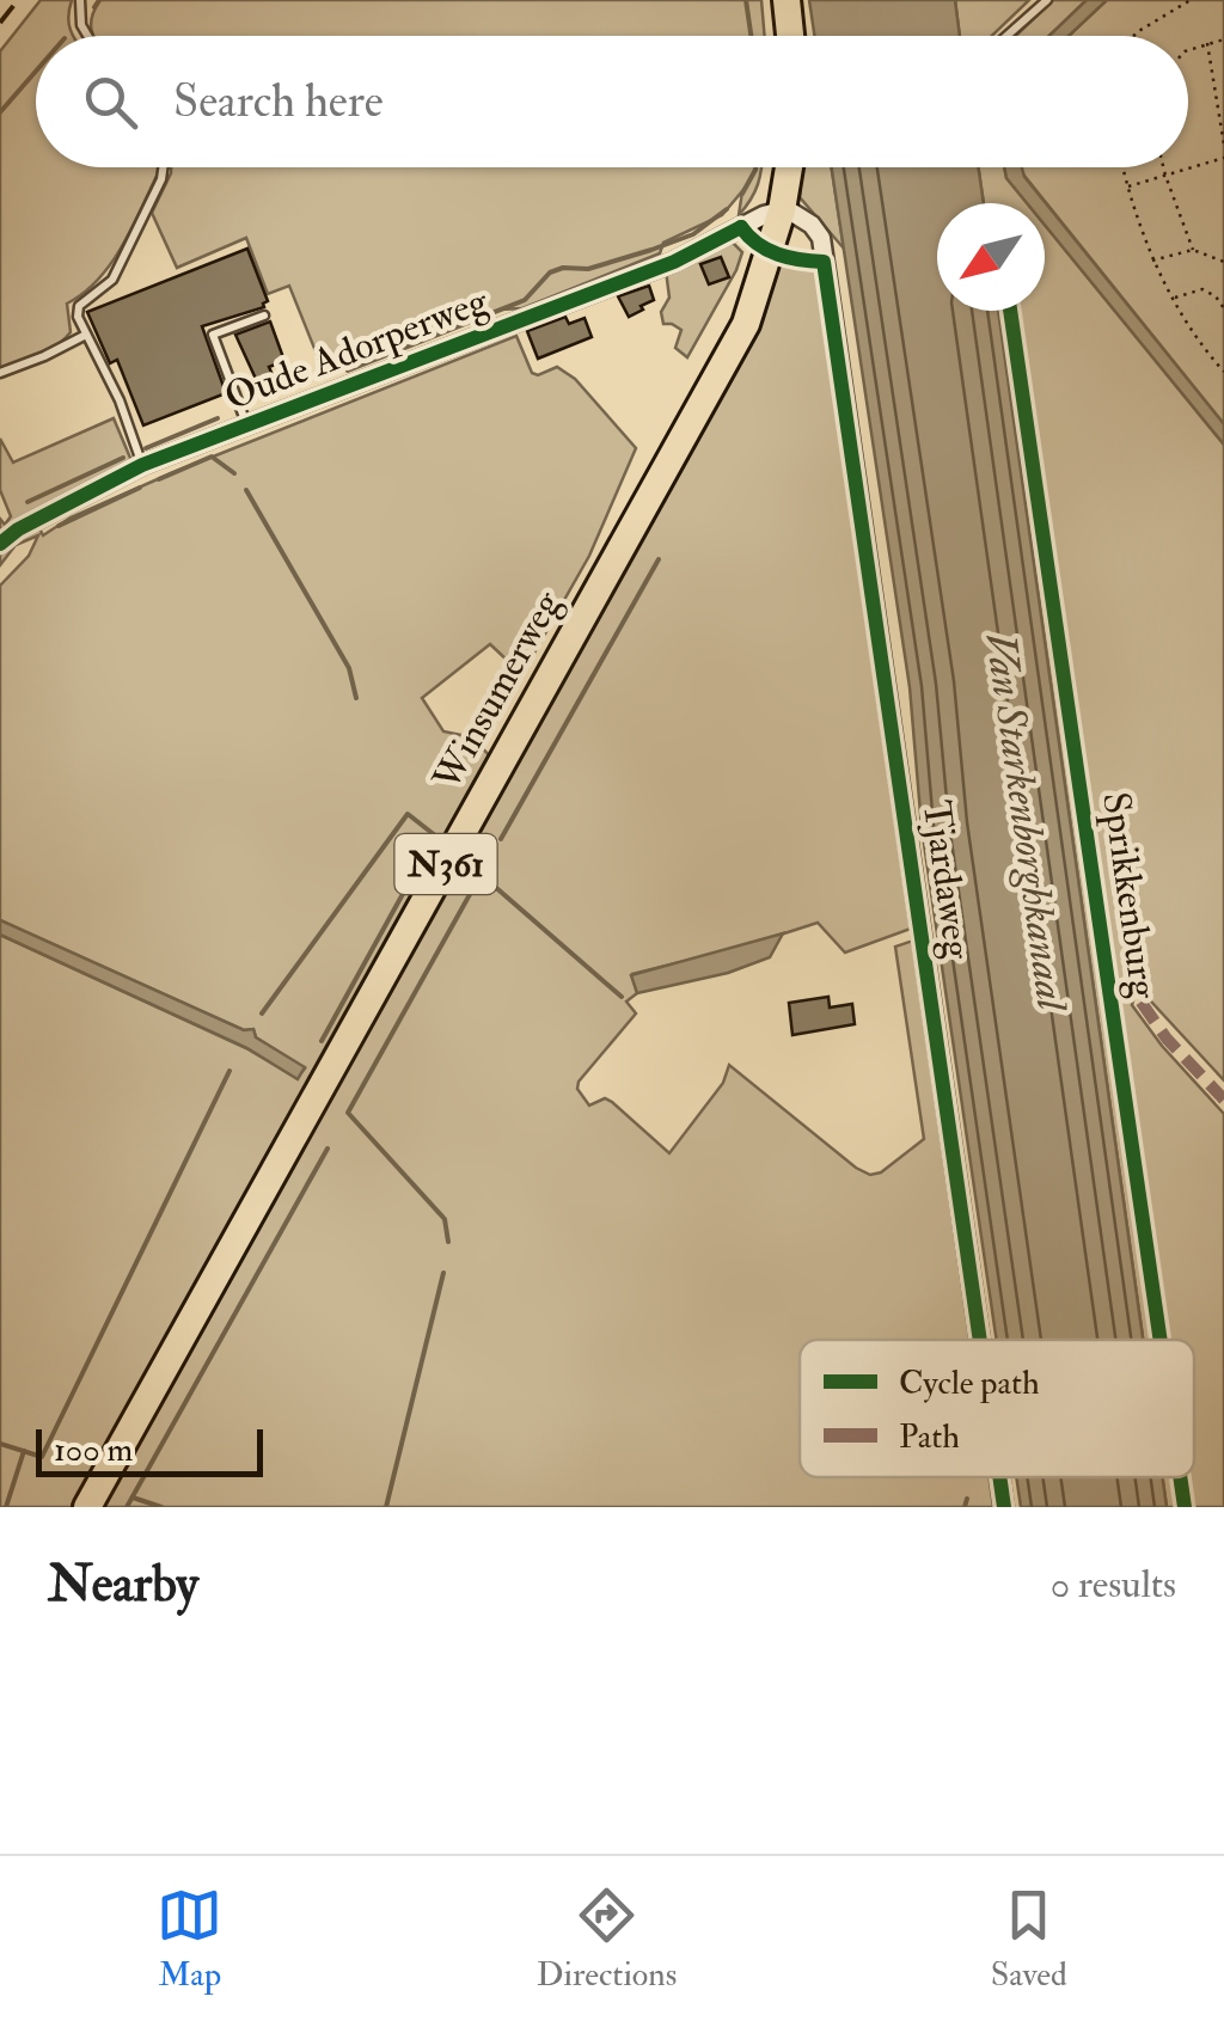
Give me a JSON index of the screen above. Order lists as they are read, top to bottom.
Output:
{
  "streets": {
    "main road": ["Winsumerweg", "N361"],
    "street": ["Oude Adorperweg", "Tjardaweg"],
    "cycle path": ["Sprikkenburg"]
  },
  "crossings": [
    ["Oude Adorperweg", "Winsumerweg"],
    ["Oude Adorperweg", "Tjardaweg"],
    ["Winsumerweg", "Tjardaweg"]
  ],
  "water": ["Van Starkenborghkanaal"],
  "legend": ["Cycle path", "Path"],
  "scale_bar": "100 m",
  "north": "bottom left",
  "page": {
    "search": "Search here",
    "scale": "100 m",
    "heading": ["Nearby", "0 results"],
    "nav": ["Map", "Directions", "Saved"]
  }
}
